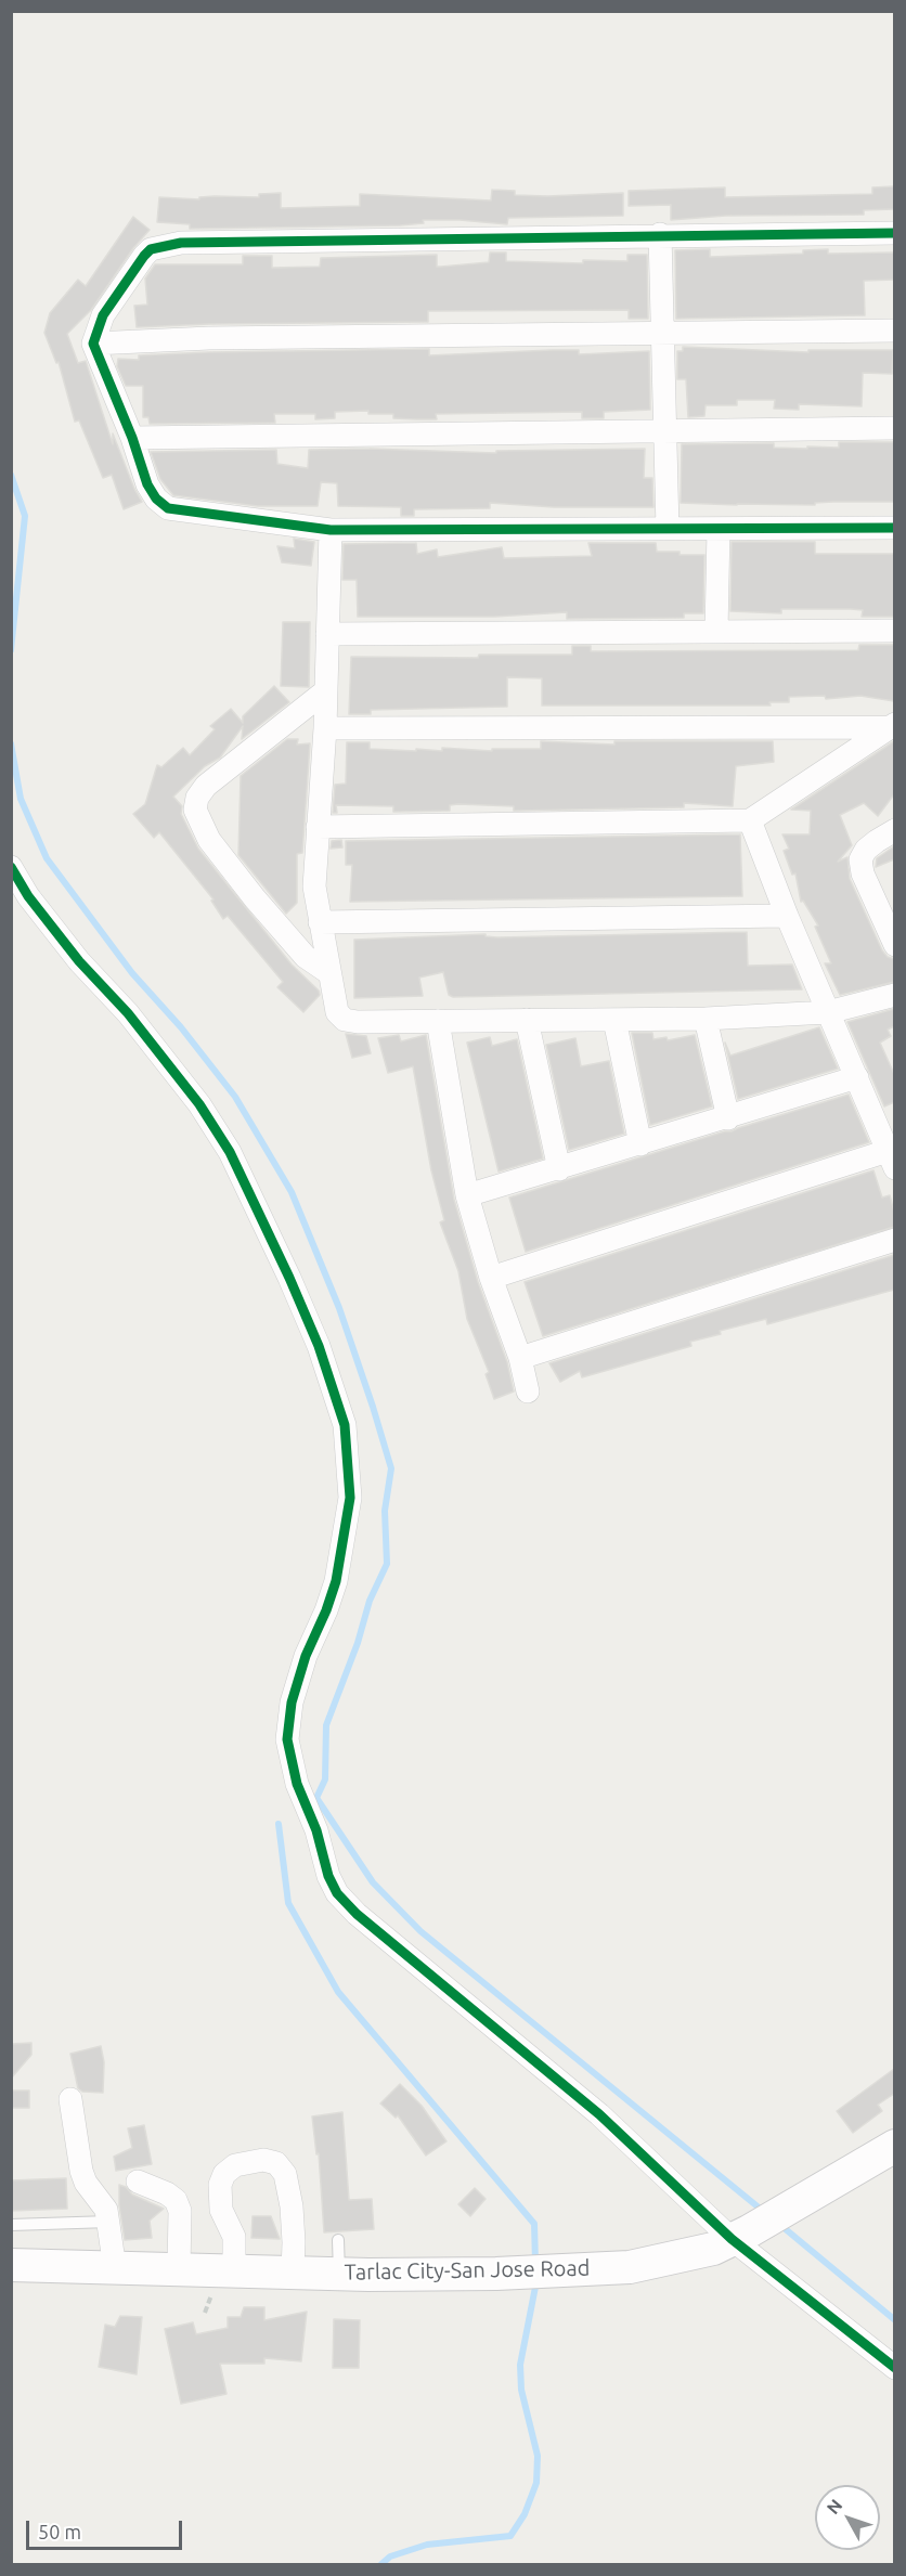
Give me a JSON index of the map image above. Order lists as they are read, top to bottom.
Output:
{
  "streets": {
    "main road": ["Tarlac City-San Jose Road"]
  },
  "scale_bar": "50 m",
  "north": "top left"
}
